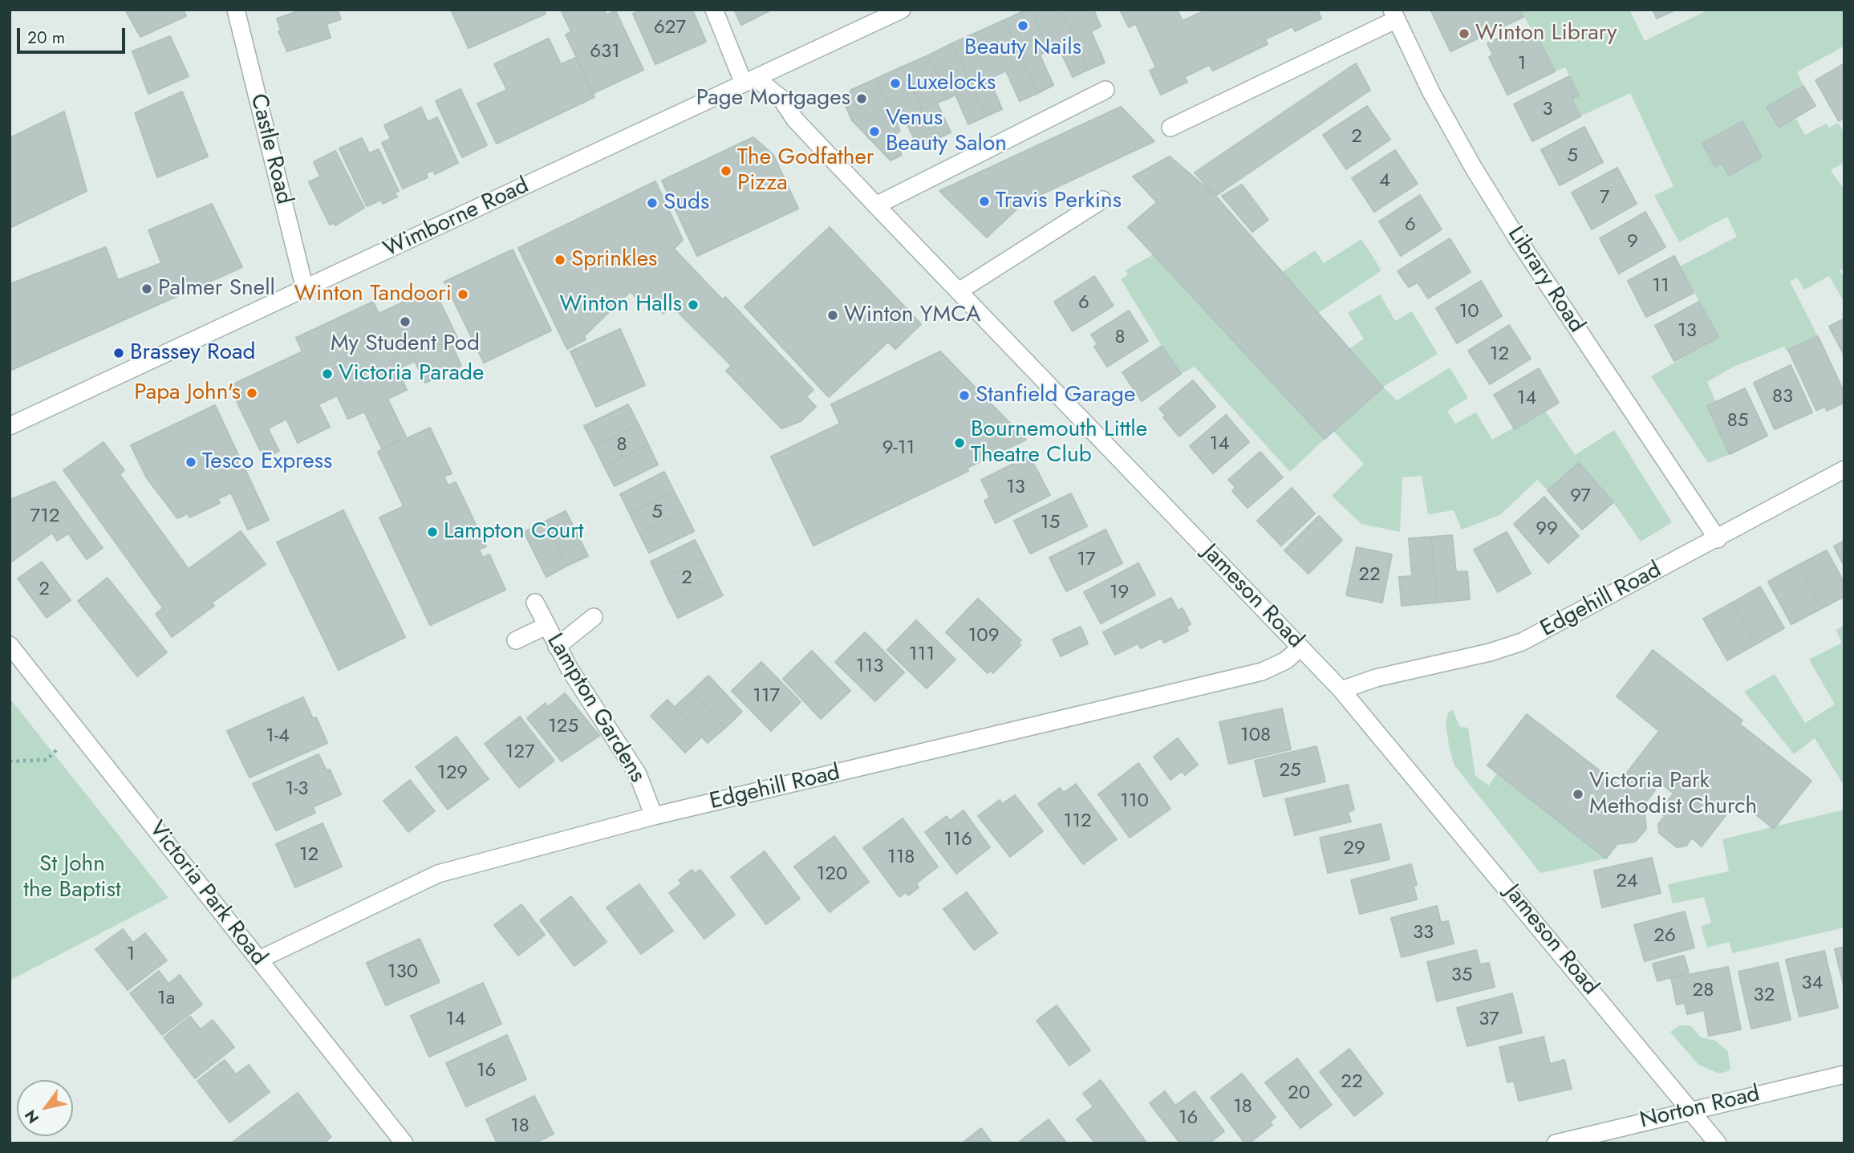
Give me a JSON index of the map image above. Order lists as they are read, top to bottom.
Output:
{
  "streets": {
    "street": [
      "Castle Road",
      "Wimborne Road",
      "Library Road",
      "Jameson Road",
      "Edgehill Road",
      "Lampton Gardens",
      "Victoria Park Road",
      "Norton Road"
    ]
  },
  "crossings": [
    ["Castle Road", "Wimborne Road"],
    ["Wimborne Road", "Jameson Road"],
    ["Library Road", "Edgehill Road"],
    ["Jameson Road", "Edgehill Road"],
    ["Jameson Road", "Norton Road"],
    ["Edgehill Road", "Lampton Gardens"],
    ["Edgehill Road", "Victoria Park Road"]
  ],
  "parks": ["St John the Baptist"],
  "places": [
    "Beauty Nails",
    "Winton Library",
    "Luxelocks",
    "Page Mortgages",
    "Venus Beauty Salon",
    "The Godfather Pizza",
    "Travis Perkins",
    "Suds",
    "Sprinkles",
    "Palmer Snell",
    "Winton Tandoori",
    "Winton Halls",
    "Winton YMCA",
    "My Student Pod",
    "Brassey Road",
    "Victoria Parade",
    "Papa John's",
    "Stanfield Garage",
    "Bournemouth Little Theatre Club",
    "Tesco Express",
    "Lampton Court",
    "Victoria Park Methodist Church"
  ],
  "house_numbers": [
    "627",
    "631",
    "1",
    "3",
    "2",
    "5",
    "4",
    "7",
    "6",
    "9",
    "11",
    "6",
    "10",
    "13",
    "8",
    "12",
    "83",
    "14",
    "85",
    "14",
    "8",
    "9-11",
    "13",
    "97",
    "5",
    "712",
    "15",
    "99",
    "17",
    "22",
    "2",
    "2",
    "19",
    "109",
    "111",
    "113",
    "117",
    "125",
    "108",
    "1-4",
    "127",
    "25",
    "129",
    "1-3",
    "110",
    "112",
    "116",
    "29",
    "12",
    "118",
    "120",
    "24",
    "33",
    "26",
    "1",
    "130",
    "35",
    "34",
    "28",
    "32",
    "1a",
    "14",
    "37",
    "16",
    "22",
    "20",
    "18",
    "16",
    "18"
  ],
  "scale_bar": "20 m",
  "north": "bottom left"
}
